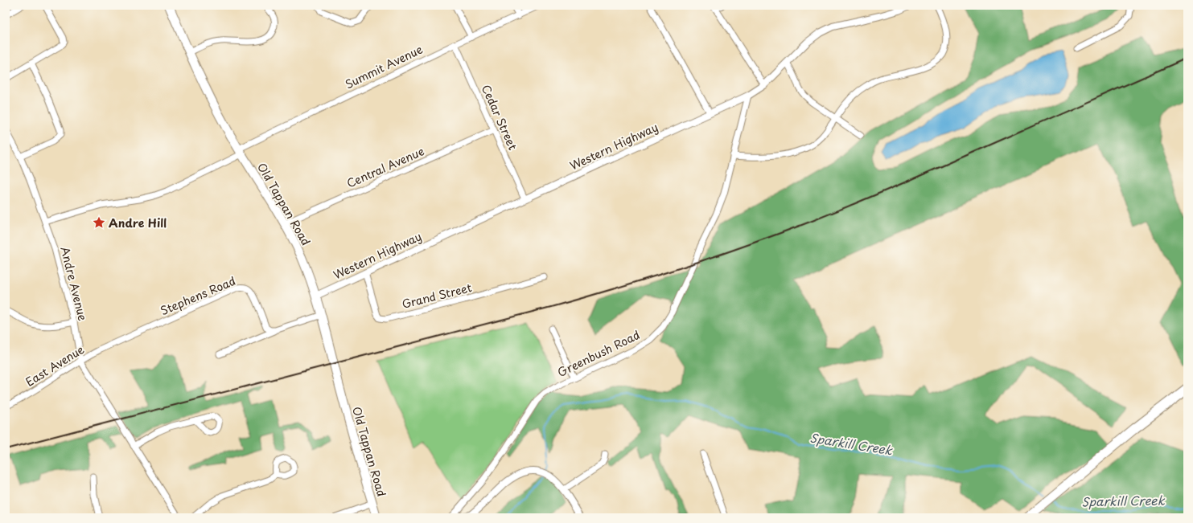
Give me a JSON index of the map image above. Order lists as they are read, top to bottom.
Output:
{
  "streets": {
    "main road": ["Old Tappan Road"],
    "street": [
      "Summit Avenue",
      "Cedar Street",
      "Western Highway",
      "Central Avenue",
      "Andre Avenue",
      "Stephens Road",
      "Grand Street",
      "Greenbush Road",
      "East Avenue"
    ]
  },
  "crossings": [
    ["Summit Avenue", "Cedar Street"],
    ["Summit Avenue", "Old Tappan Road"],
    ["Cedar Street", "Western Highway"],
    ["Cedar Street", "Central Avenue"],
    ["Western Highway", "Old Tappan Road"],
    ["Western Highway", "Grand Street"],
    ["Western Highway", "Greenbush Road"],
    ["Central Avenue", "Old Tappan Road"],
    ["Andre Avenue", "East Avenue"],
    ["Stephens Road", "East Avenue"]
  ],
  "water": ["Sparkill Creek"],
  "places": {
    "place": ["Andre Hill"]
  }
}
